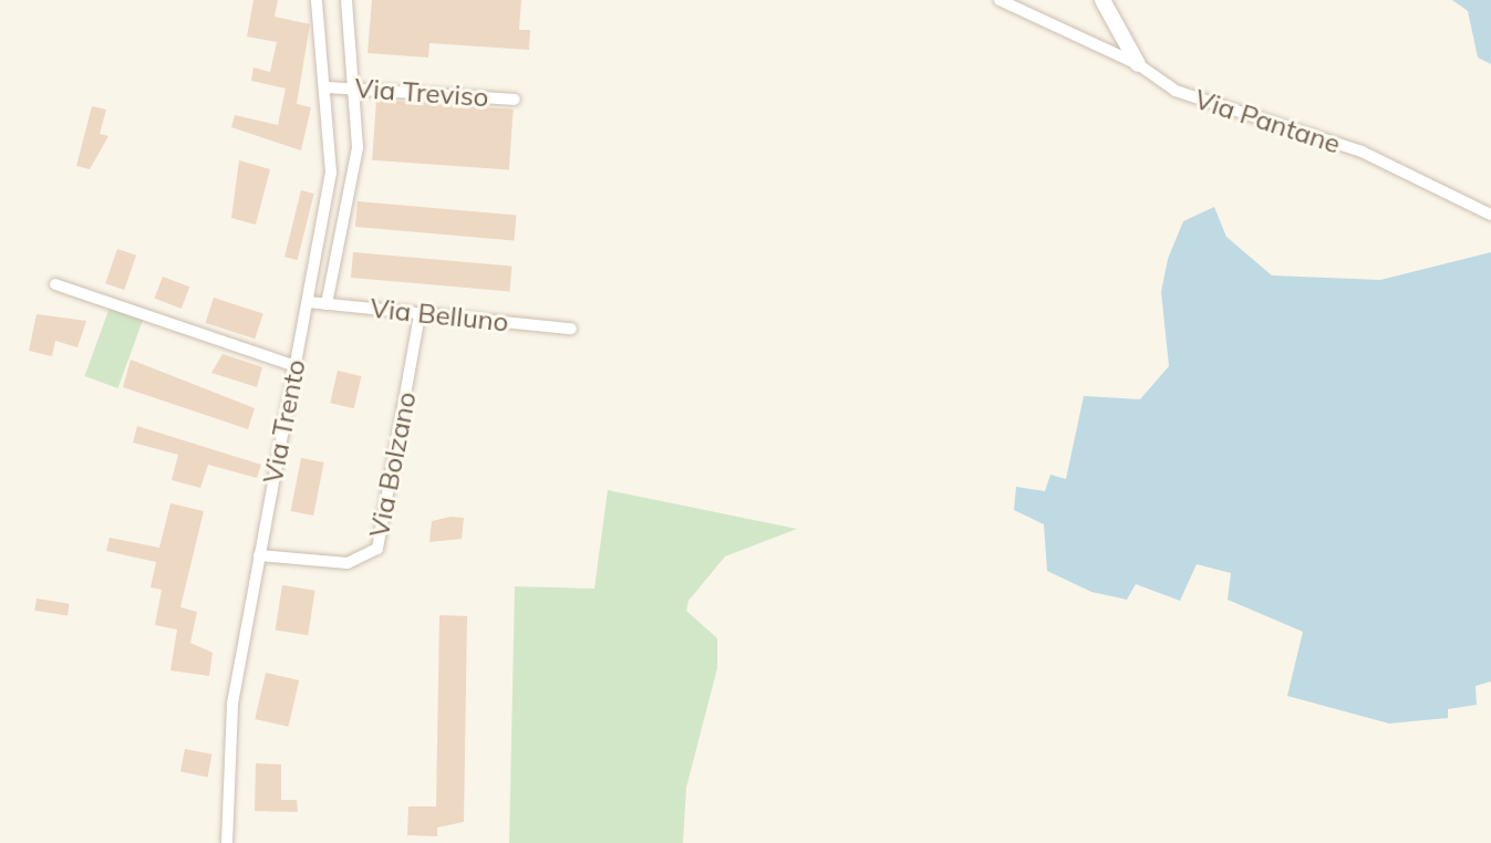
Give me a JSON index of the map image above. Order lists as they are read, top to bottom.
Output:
{
  "streets": {
    "street": [
      "Via Treviso",
      "Via Pantane",
      "Via Belluno",
      "Via Trento",
      "Via Bolzano"
    ]
  },
  "crossings": [
    ["Via Treviso", "Via Trento"],
    ["Via Belluno", "Via Trento"],
    ["Via Belluno", "Via Bolzano"],
    ["Via Trento", "Via Bolzano"]
  ]
}
